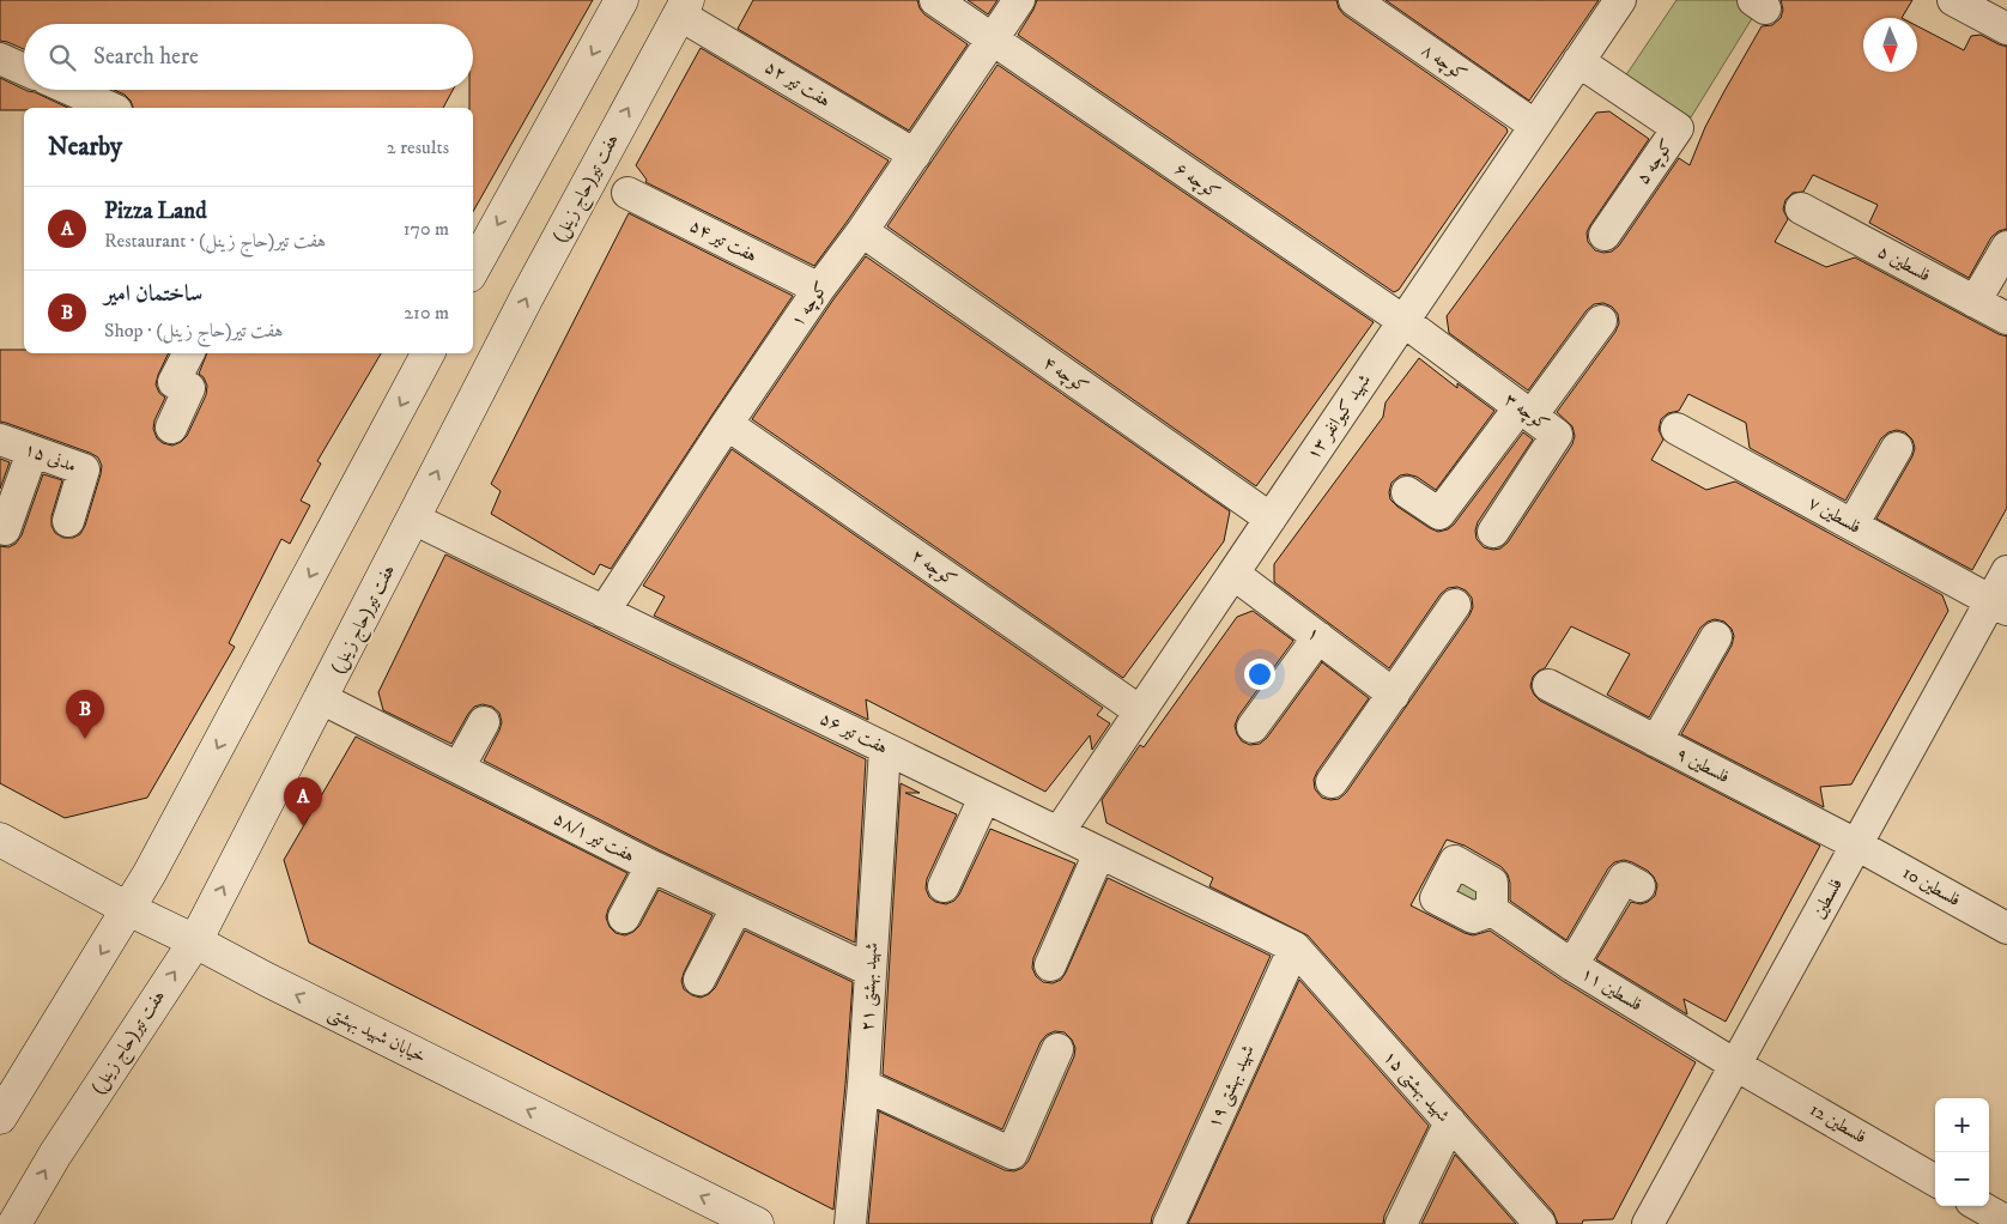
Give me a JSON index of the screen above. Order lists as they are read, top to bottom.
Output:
{
  "streets": {
    "main road": ["هفت تیر(حاج زینل)", "خیابان شهید بهشتی"],
    "street": [
      "کوچه ۸",
      "هفت تیر ۵۲",
      "کوچه ۵",
      "کوچه ۶",
      "هفت تیر ۵۴",
      "فلسطین ۵",
      "کوچه ۱",
      "کوچه ۴",
      "کوچه ۳",
      "شهید کیوانفر ۱۳",
      "مدنی ۱۵",
      "فلسطین ۷",
      "کوچه ۲",
      "۱",
      "هفت تیر ۵۶",
      "فلسطین ۹",
      "هفت تیر ۵۸/۱",
      "فلسطین 10",
      "فلسطین",
      "شهید بهشتی ۲۱",
      "فلسطین ۱۱",
      "شهید بهشتی ۱۹",
      "شهید بهشتی ۱۵",
      "فلسطین 12"
    ]
  },
  "crossings": [
    ["کوچه ۸", "شهید کیوانفر ۱۳"],
    ["هفت تیر ۵۲", "هفت تیر(حاج زینل)"],
    ["هفت تیر ۵۲", "کوچه ۱"],
    ["کوچه ۵", "شهید کیوانفر ۱۳"],
    ["کوچه ۶", "کوچه ۱"],
    ["کوچه ۶", "کوچه ۳"],
    ["کوچه ۶", "شهید کیوانفر ۱۳"],
    ["هفت تیر(حاج زینل)", "هفت تیر ۵۶"],
    ["هفت تیر(حاج زینل)", "هفت تیر ۵۸/۱"],
    ["هفت تیر(حاج زینل)", "خیابان شهید بهشتی"],
    ["هفت تیر ۵۴", "کوچه ۱"],
    ["کوچه ۱", "کوچه ۴"],
    ["کوچه ۱", "کوچه ۲"],
    ["کوچه ۱", "هفت تیر ۵۶"],
    ["کوچه ۴", "شهید کیوانفر ۱۳"],
    ["کوچه ۳", "شهید کیوانفر ۱۳"],
    ["شهید کیوانفر ۱۳", "کوچه ۲"],
    ["شهید کیوانفر ۱۳", "۱"],
    ["شهید کیوانفر ۱۳", "هفت تیر ۵۶"],
    ["فلسطین ۷", "فلسطین"],
    ["هفت تیر ۵۶", "شهید بهشتی ۲۱"],
    ["هفت تیر ۵۶", "شهید بهشتی ۱۹"],
    ["هفت تیر ۵۶", "شهید بهشتی ۱۵"],
    ["فلسطین ۹", "فلسطین 10"],
    ["فلسطین ۹", "فلسطین"],
    ["هفت تیر ۵۸/۱", "شهید بهشتی ۲۱"],
    ["فلسطین 10", "فلسطین"],
    ["فلسطین", "فلسطین ۱۱"],
    ["فلسطین", "فلسطین 12"],
    ["فلسطین ۱۱", "فلسطین 12"],
    ["شهید بهشتی ۱۹", "شهید بهشتی ۱۵"]
  ],
  "one_way": ["خیابان شهید بهشتی"],
  "north": "bottom",
  "page": {
    "search": "Search here",
    "heading": ["Nearby", "2 results"],
    "list": [
      {
        "mark": "A",
        "name": "Pizza Land",
        "note": "Restaurant · هفت تیر(حاج زینل)",
        "value": "170 m"
      },
      {
        "mark": "B",
        "name": "ساختمان امیر",
        "note": "Shop · هفت تیر(حاج زینل)",
        "value": "210 m"
      }
    ],
    "pins": ["B", "A"],
    "map_buttons": ["+", "−"]
  }
}
